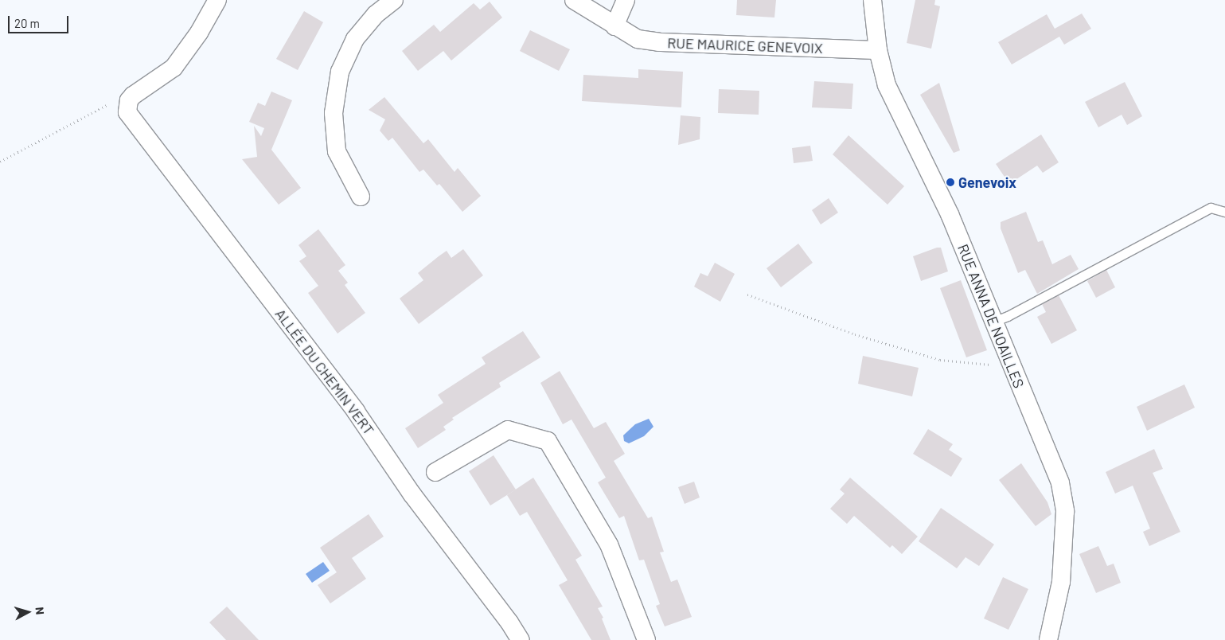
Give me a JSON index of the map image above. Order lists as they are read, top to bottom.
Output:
{
  "streets": {
    "street": ["RUE MAURICE GENEVOIX", "RUE ANNA DE NOAILLES", "ALLÉE DU CHEMIN VERT"]
  },
  "crossings": [
    ["RUE MAURICE GENEVOIX", "RUE ANNA DE NOAILLES"]
  ],
  "places": ["Genevoix"],
  "scale_bar": "20 m",
  "north": "right"
}
